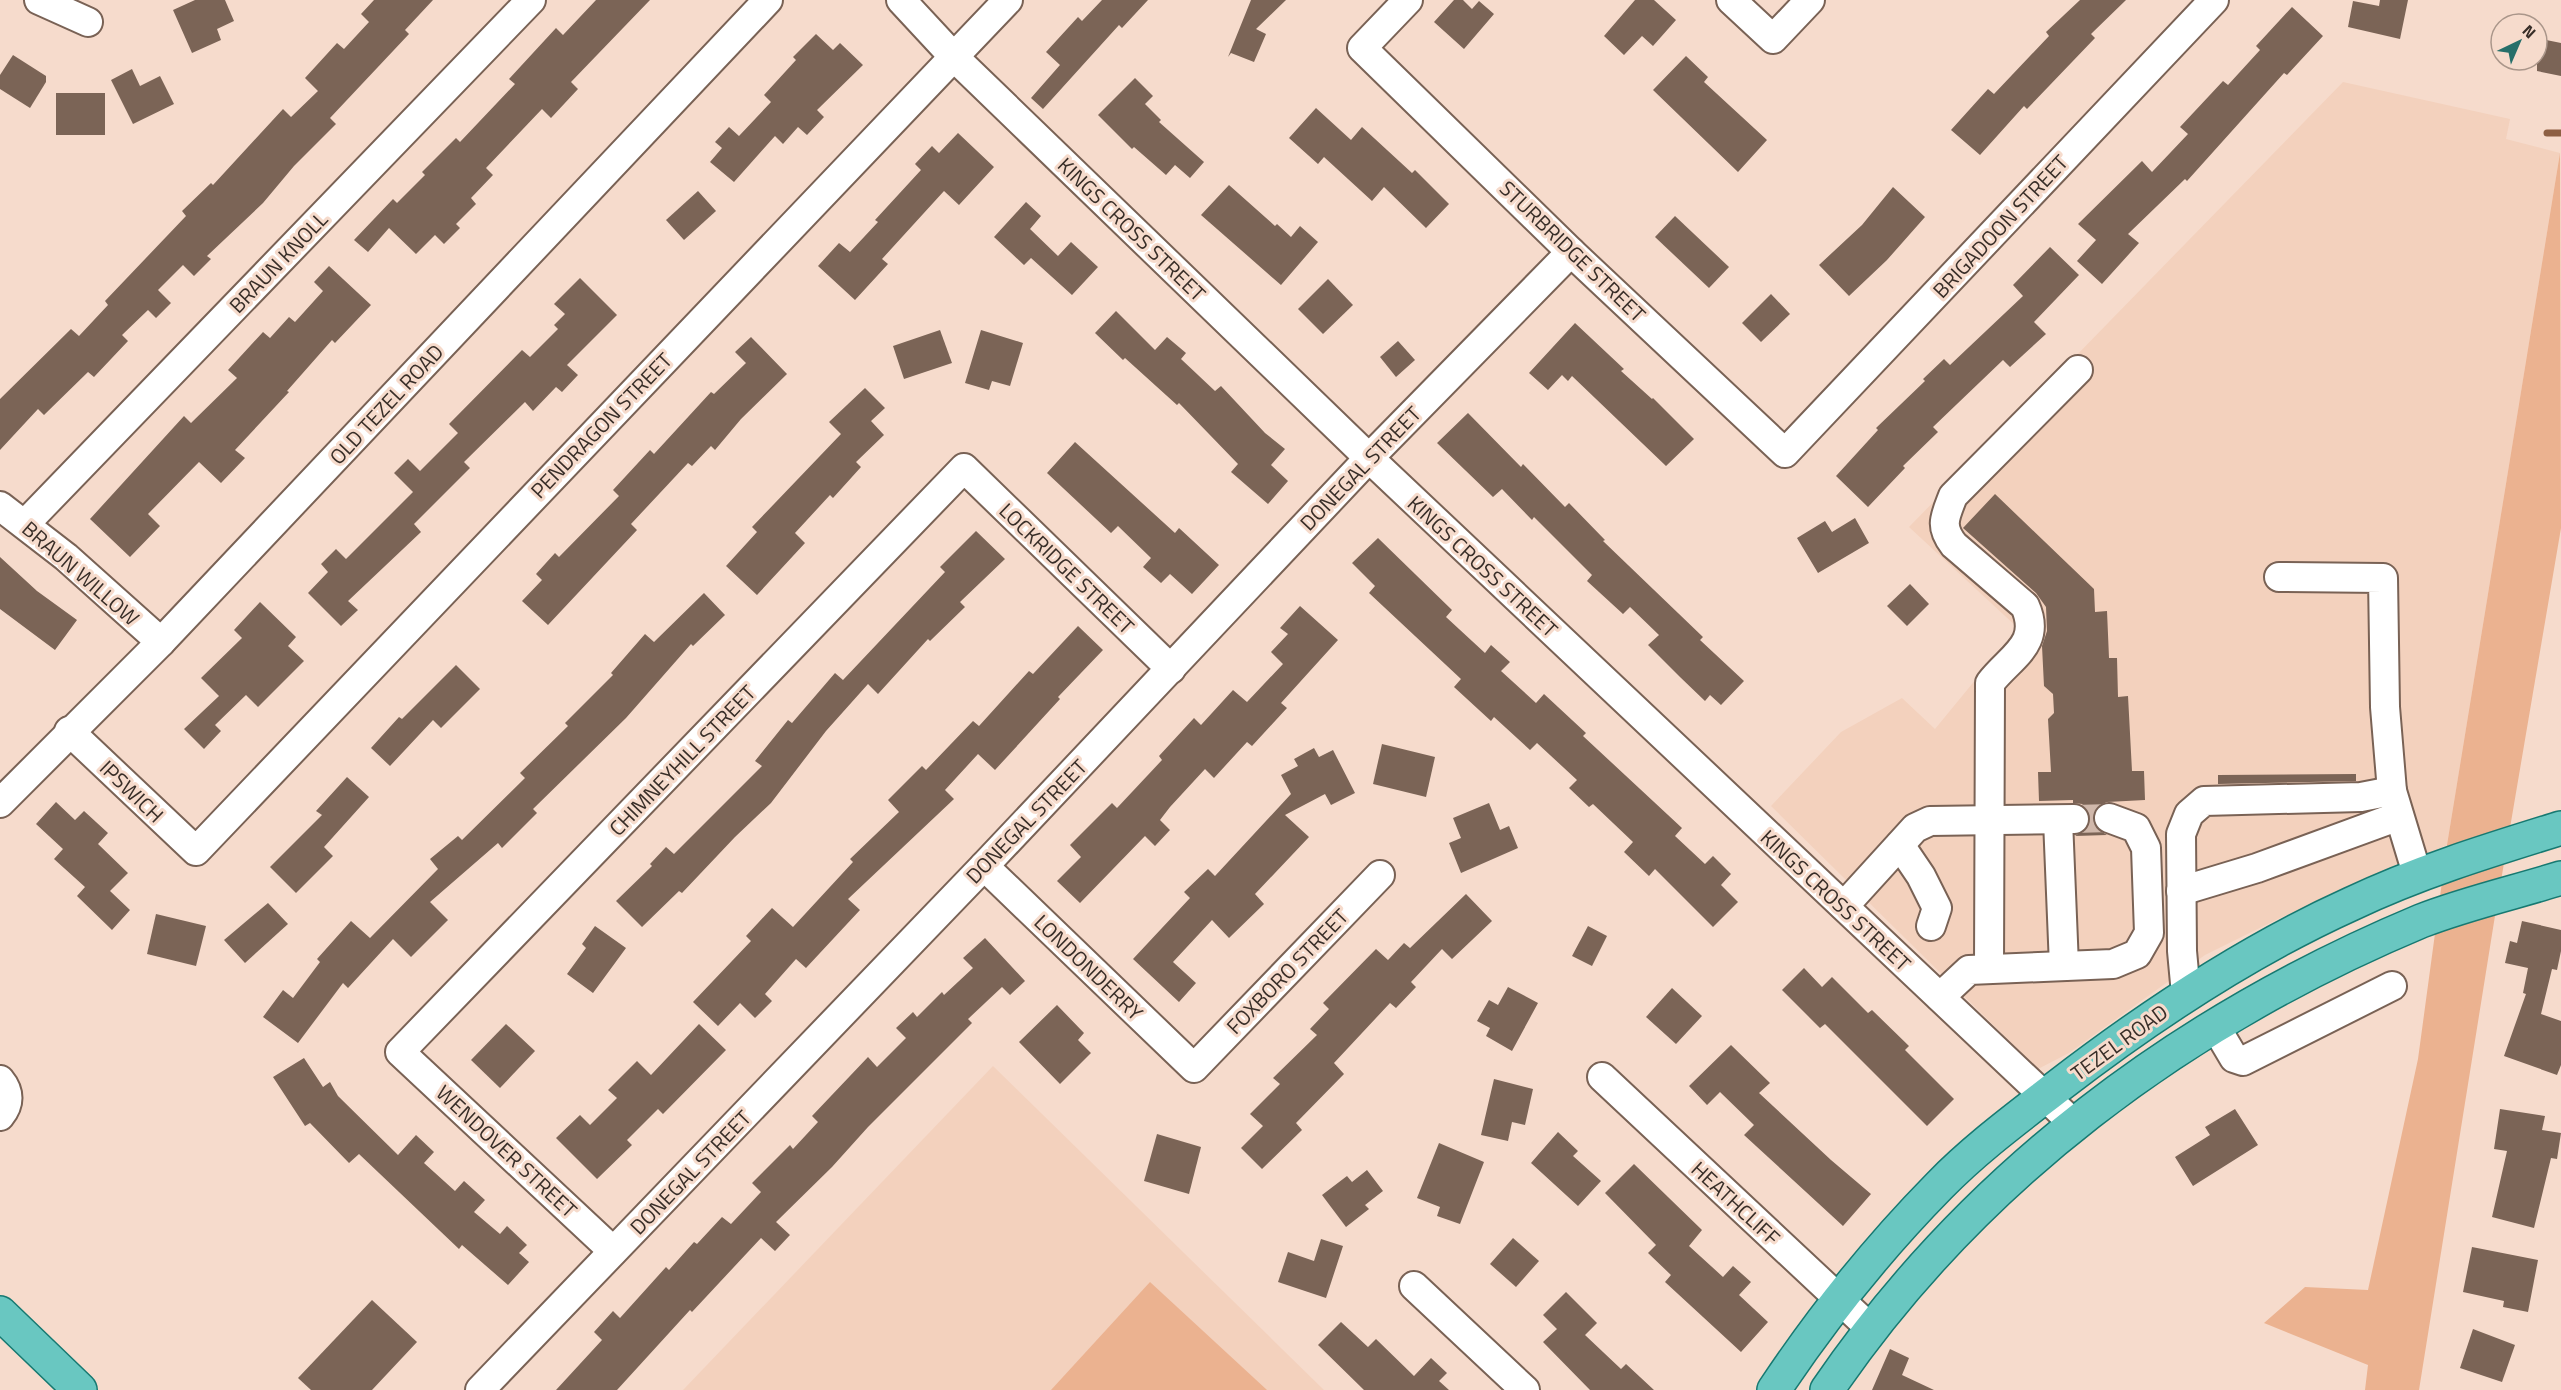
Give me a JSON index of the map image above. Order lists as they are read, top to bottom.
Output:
{
  "streets": {
    "main road": ["TEZEL ROAD"],
    "street": [
      "BRIGADOON STREET",
      "KINGS CROSS STREET",
      "STURBRIDGE STREET",
      "BRAUN KNOLL",
      "OLD TEZEL ROAD",
      "PENDRAGON STREET",
      "DONEGAL STREET",
      "LOCKRIDGE STREET",
      "BRAUN WILLOW",
      "CHIMNEYHILL STREET",
      "IPSWICH",
      "LONDONDERRY",
      "FOXBORO STREET",
      "WENDOVER STREET",
      "HEATHCLIFF"
    ]
  },
  "crossings": [
    ["BRIGADOON STREET", "STURBRIDGE STREET"],
    ["KINGS CROSS STREET", "PENDRAGON STREET"],
    ["KINGS CROSS STREET", "DONEGAL STREET"],
    ["KINGS CROSS STREET", "TEZEL ROAD"],
    ["STURBRIDGE STREET", "DONEGAL STREET"],
    ["BRAUN KNOLL", "BRAUN WILLOW"],
    ["OLD TEZEL ROAD", "BRAUN WILLOW"],
    ["OLD TEZEL ROAD", "IPSWICH"],
    ["PENDRAGON STREET", "IPSWICH"],
    ["DONEGAL STREET", "LOCKRIDGE STREET"],
    ["DONEGAL STREET", "LONDONDERRY"],
    ["DONEGAL STREET", "WENDOVER STREET"],
    ["LOCKRIDGE STREET", "CHIMNEYHILL STREET"],
    ["CHIMNEYHILL STREET", "WENDOVER STREET"],
    ["LONDONDERRY", "FOXBORO STREET"],
    ["TEZEL ROAD", "HEATHCLIFF"]
  ],
  "north": "top right"
}
